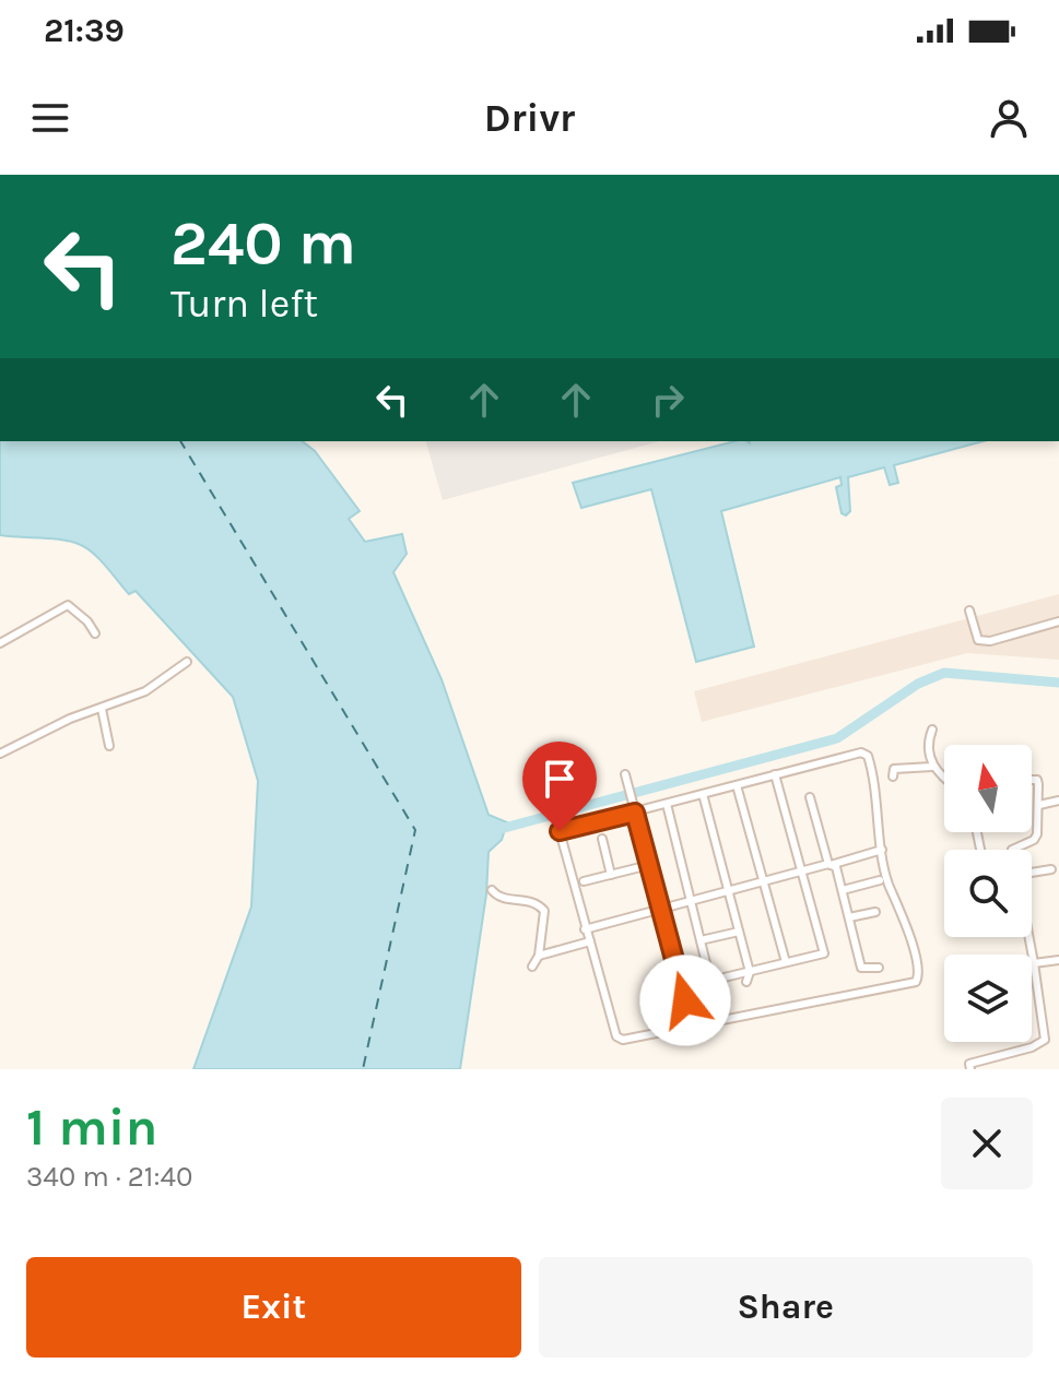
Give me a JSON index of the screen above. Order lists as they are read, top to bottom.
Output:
{
  "north": "top",
  "page": {
    "status": "21:39",
    "header": "Drivr",
    "turn": ["240 m", "Turn left"],
    "heading": ["1 min", "340 m · 21:40"],
    "buttons": ["Exit", "Share"]
  }
}
